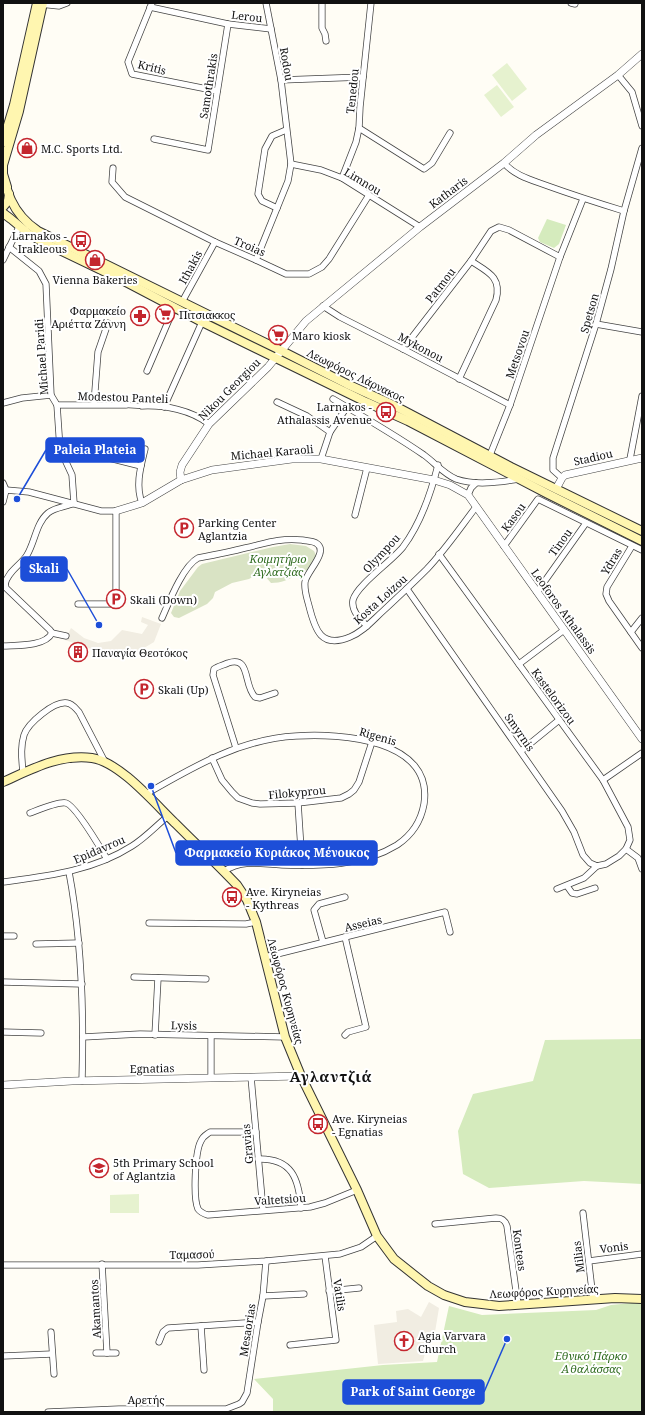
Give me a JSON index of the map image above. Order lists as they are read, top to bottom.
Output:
{
  "streets": {
    "main road": ["Λεωφόρος Λάρνακος", "Λεωφόρος Κυρηνείας"],
    "street": [
      "Lerou",
      "Rodou",
      "Kritis",
      "Samothrakis",
      "Tenedou",
      "Limnou",
      "Katharis",
      "Troias",
      "Ithakis",
      "Patmou",
      "Spetson",
      "Mykonou",
      "Metsovou",
      "Michael Paridi",
      "Nikou Georgiou",
      "Modestou Panteli",
      "Michael Karaoli",
      "Stadiou",
      "Kasou",
      "Tinou",
      "Olympou",
      "Ydras",
      "Kosta Loizou",
      "Leoforos Athalassis",
      "Kastelorizou",
      "Smyrnis",
      "Rigenis",
      "Filokyprou",
      "Epidavrou",
      "Asseias",
      "Lysis",
      "Egnatias",
      "Gravias",
      "Valtetsiou",
      "Vonis",
      "Konteas",
      "Ταμασού",
      "Milias",
      "Vatilis",
      "Akamantos",
      "Mesaorias",
      "Αρετής"
    ]
  },
  "crossings": [
    ["Lerou", "Rodou"],
    ["Lerou", "Kritis"],
    ["Lerou", "Samothrakis"],
    ["Rodou", "Limnou"],
    ["Rodou", "Troias"],
    ["Kritis", "Samothrakis"],
    ["Tenedou", "Limnou"],
    ["Limnou", "Katharis"],
    ["Limnou", "Troias"],
    ["Katharis", "Mykonou"],
    ["Katharis", "Λεωφόρος Λάρνακος"],
    ["Katharis", "Nikou Georgiou"],
    ["Troias", "Ithakis"],
    ["Ithakis", "Λεωφόρος Λάρνακος"],
    ["Patmou", "Mykonou"],
    ["Patmou", "Metsovou"],
    ["Spetson", "Stadiou"],
    ["Mykonou", "Metsovou"],
    ["Metsovou", "Λεωφόρος Λάρνακος"],
    ["Michael Paridi", "Modestou Panteli"],
    ["Λεωφόρος Λάρνακος", "Nikou Georgiou"],
    ["Nikou Georgiou", "Modestou Panteli"],
    ["Nikou Georgiou", "Michael Karaoli"],
    ["Michael Karaoli", "Olympou"],
    ["Michael Karaoli", "Leoforos Athalassis"],
    ["Kasou", "Tinou"],
    ["Kasou", "Leoforos Athalassis"],
    ["Tinou", "Leoforos Athalassis"],
    ["Olympou", "Kosta Loizou"],
    ["Kosta Loizou", "Leoforos Athalassis"],
    ["Kosta Loizou", "Kastelorizou"],
    ["Kosta Loizou", "Smyrnis"],
    ["Rigenis", "Filokyprou"],
    ["Rigenis", "Λεωφόρος Κυρηνείας"],
    ["Epidavrou", "Λεωφόρος Κυρηνείας"],
    ["Asseias", "Λεωφόρος Κυρηνείας"],
    ["Λεωφόρος Κυρηνείας", "Lysis"],
    ["Λεωφόρος Κυρηνείας", "Egnatias"],
    ["Λεωφόρος Κυρηνείας", "Valtetsiou"],
    ["Λεωφόρος Κυρηνείας", "Konteas"],
    ["Λεωφόρος Κυρηνείας", "Ταμασού"],
    ["Λεωφόρος Κυρηνείας", "Milias"],
    ["Egnatias", "Gravias"],
    ["Gravias", "Valtetsiou"],
    ["Vonis", "Milias"],
    ["Ταμασού", "Vatilis"],
    ["Ταμασού", "Akamantos"],
    ["Ταμασού", "Mesaorias"],
    ["Mesaorias", "Αρετής"]
  ],
  "districts": ["Αγλαντζιά"],
  "parks": ["Κοιμητήριο Αγλατζιάς", "Εθνικό Πάρκο Αθαλάσσας"],
  "places": {
    "shop": ["M.C. Sports Ltd.", "Vienna Bakeries"],
    "bus stop": [
      "Larnakos - Irakleous",
      "Larnakos - Athalassis Avenue",
      "Ave. Kiryneias - Kythreas",
      "Ave. Kiryneias - Egnatias"
    ],
    "supermarket": ["Πιτσιακκος", "Maro kiosk"],
    "pharmacy": ["Φαρμακείο Αριέττα Ζάννη"],
    "other": [
      "Paleia Plateia",
      "Skali",
      "Φαρμακείο Κυριάκος Μένοικος",
      "Park of Saint George"
    ],
    "parking": ["Parking Center Aglantzia", "Skali (Down)", "Skali (Up)"],
    "building": ["Παναγία Θεοτόκος"],
    "school or university": ["5th Primary School of Aglantzia"],
    "church": ["Agia Varvara Church"]
  }
}
